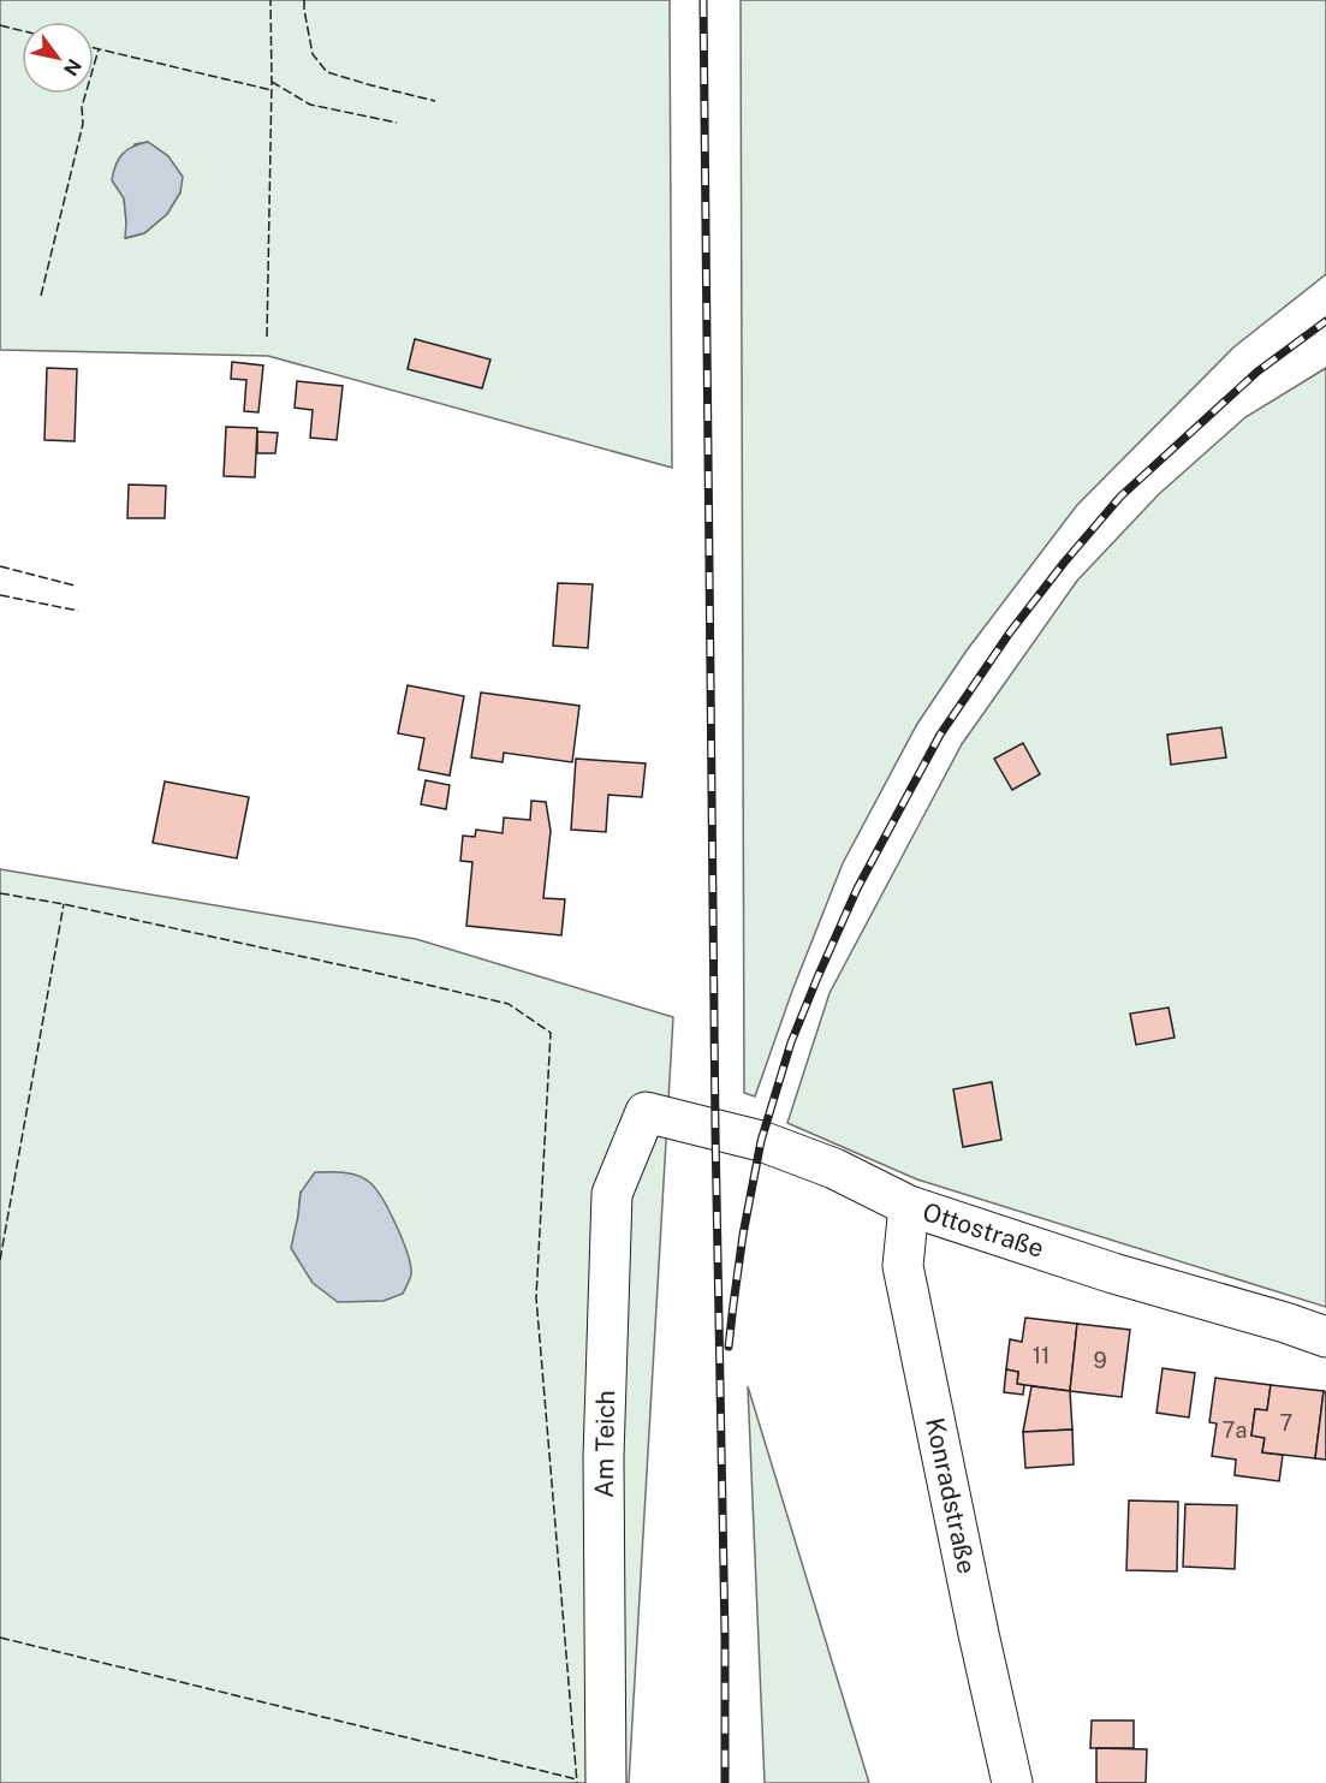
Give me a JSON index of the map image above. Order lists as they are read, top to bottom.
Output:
{
  "streets": {
    "street": ["Ottostraße", "Am Teich", "Konradstraße"]
  },
  "crossings": [
    ["Ottostraße", "Am Teich"],
    ["Ottostraße", "Konradstraße"]
  ],
  "house_numbers": [
    "11",
    "9",
    "7",
    "7a"
  ],
  "north": "bottom right"
}
